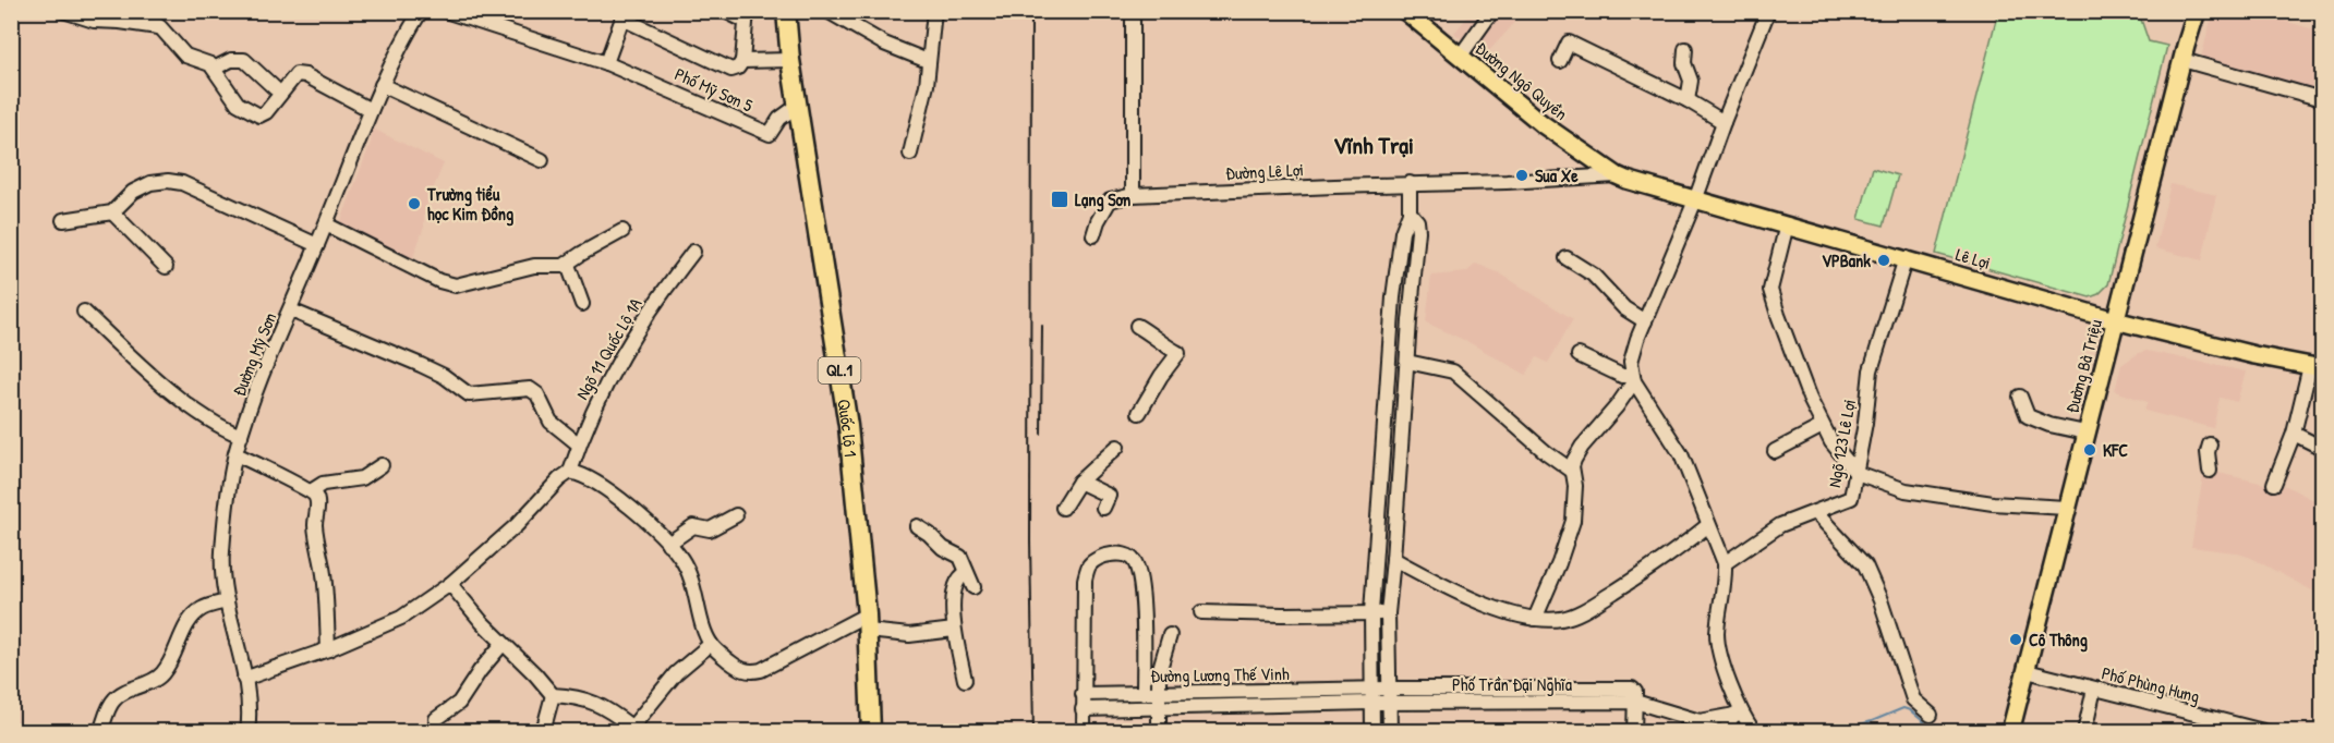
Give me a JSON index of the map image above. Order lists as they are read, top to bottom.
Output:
{
  "streets": {
    "highway": ["QL.1", "Quốc lộ 1"],
    "main road": ["Đường Ngô Quyền", "Lê Lợi", "Đường Bà Triệu"],
    "street": [
      "Phố Mỹ Sơn 5",
      "Đường Lê Lợi",
      "Ngõ 11 Quốc Lộ 1A",
      "Đường Mỹ Sơn",
      "Ngõ 123 Lê Lợi",
      "Đường Lương Thế Vinh",
      "Phố Trần Đại Nghĩa",
      "Phố Phùng Hưng"
    ]
  },
  "crossings": [
    ["Đường Ngô Quyền", "Đường Lê Lợi"],
    ["Đường Ngô Quyền", "Lê Lợi"],
    ["Phố Mỹ Sơn 5", "Quốc lộ 1"],
    ["Đường Lê Lợi", "Lê Lợi"],
    ["Lê Lợi", "Đường Bà Triệu"],
    ["Lê Lợi", "Ngõ 123 Lê Lợi"],
    ["Đường Bà Triệu", "Phố Phùng Hưng"],
    ["Đường Lương Thế Vinh", "Phố Trần Đại Nghĩa"]
  ],
  "districts": ["Vĩnh Trại"],
  "places": {
    "other": [
      "Sua Xe",
      "Trường tiểu học Kim Đồng",
      "VPBank",
      "KFC",
      "Cô Thông"
    ],
    "transit": ["Lạng Sơn"]
  }
}
